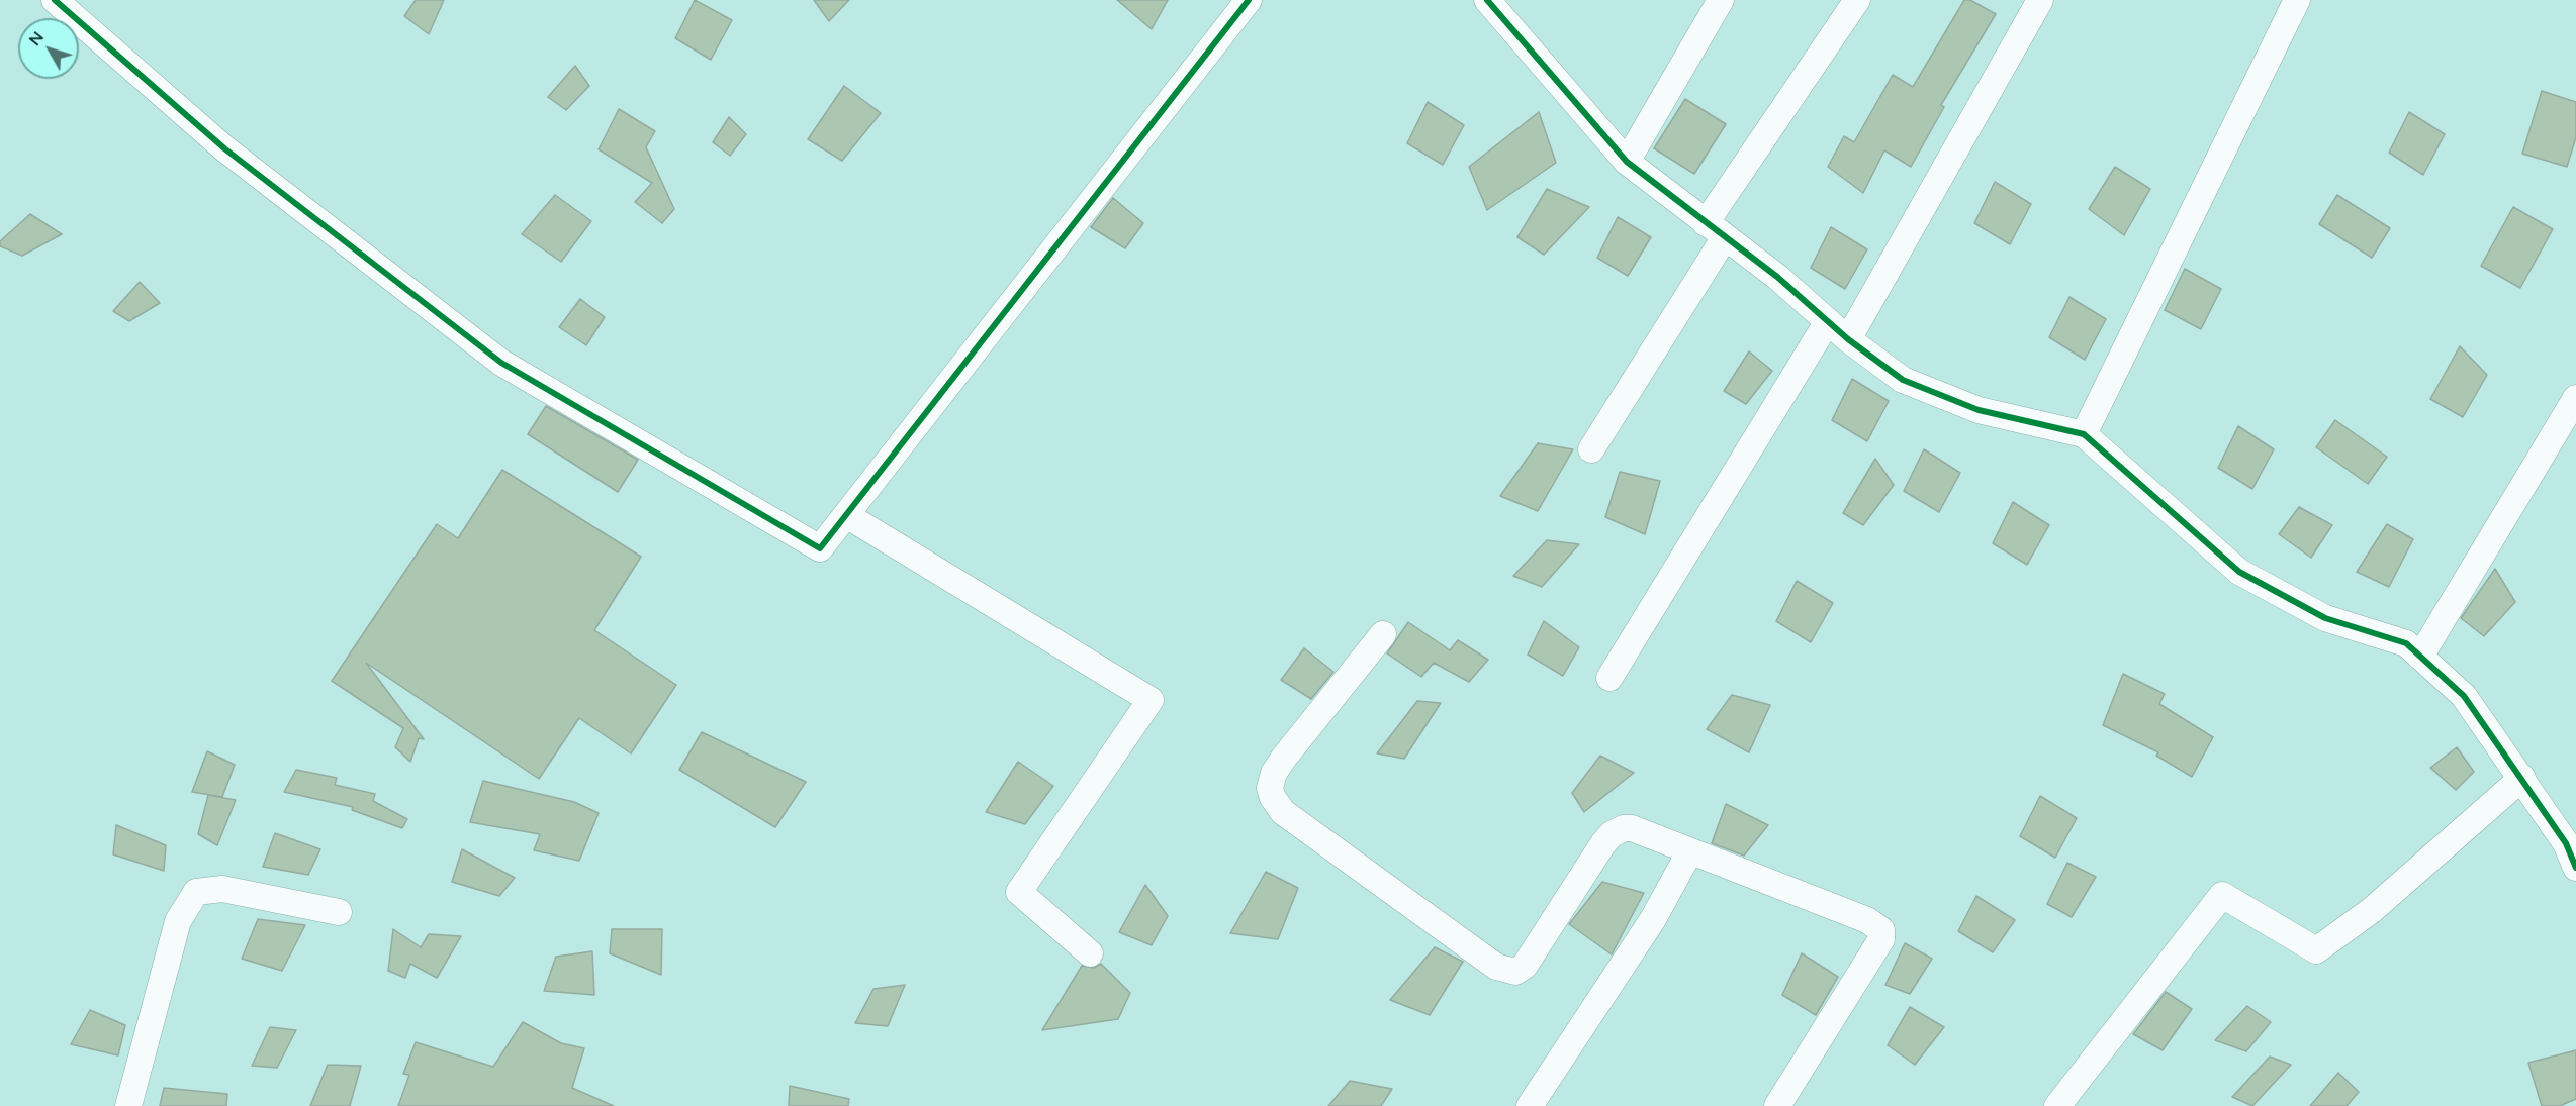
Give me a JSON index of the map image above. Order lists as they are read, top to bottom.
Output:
{
  "north": "top left"
}
